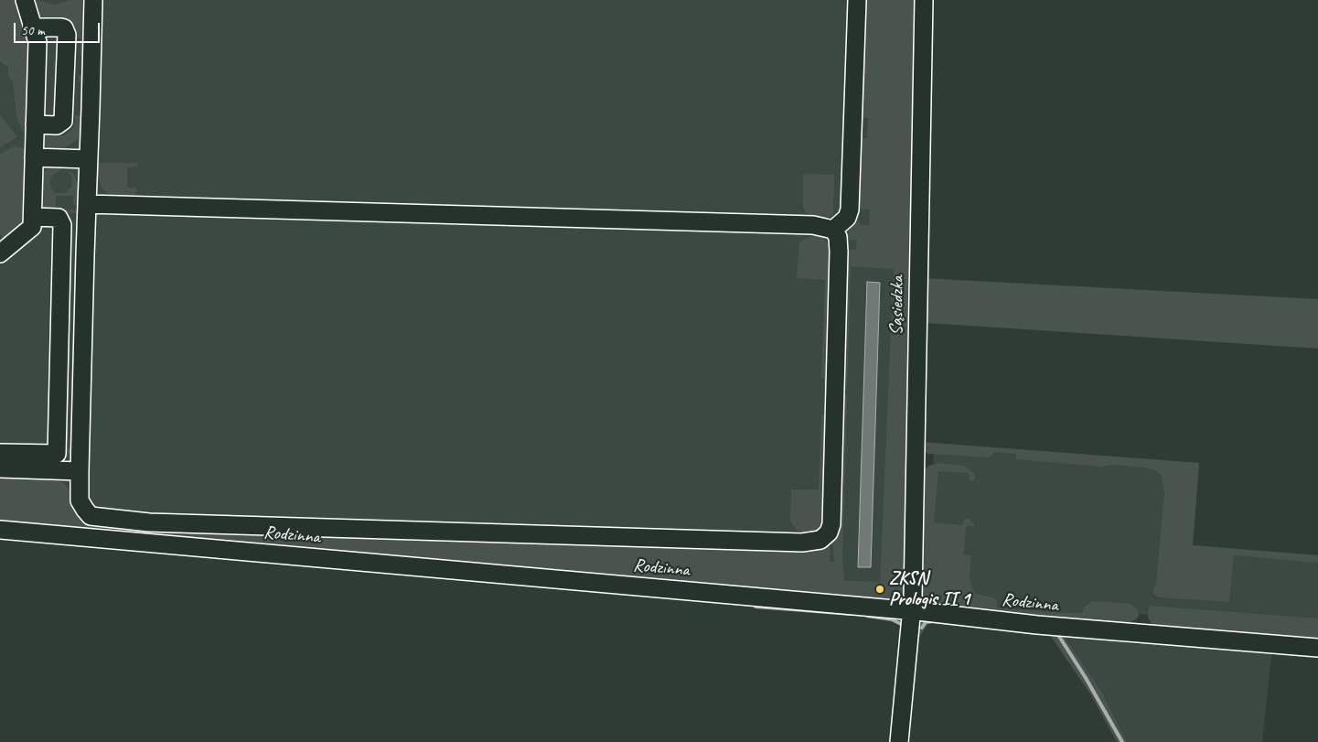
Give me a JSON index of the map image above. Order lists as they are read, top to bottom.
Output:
{
  "streets": {
    "street": ["Sąsiedzka", "Rodzinna"]
  },
  "crossings": [
    ["Sąsiedzka", "Rodzinna"]
  ],
  "places": ["ZKSN Prologis II 1"],
  "scale_bar": "50 m"
}
